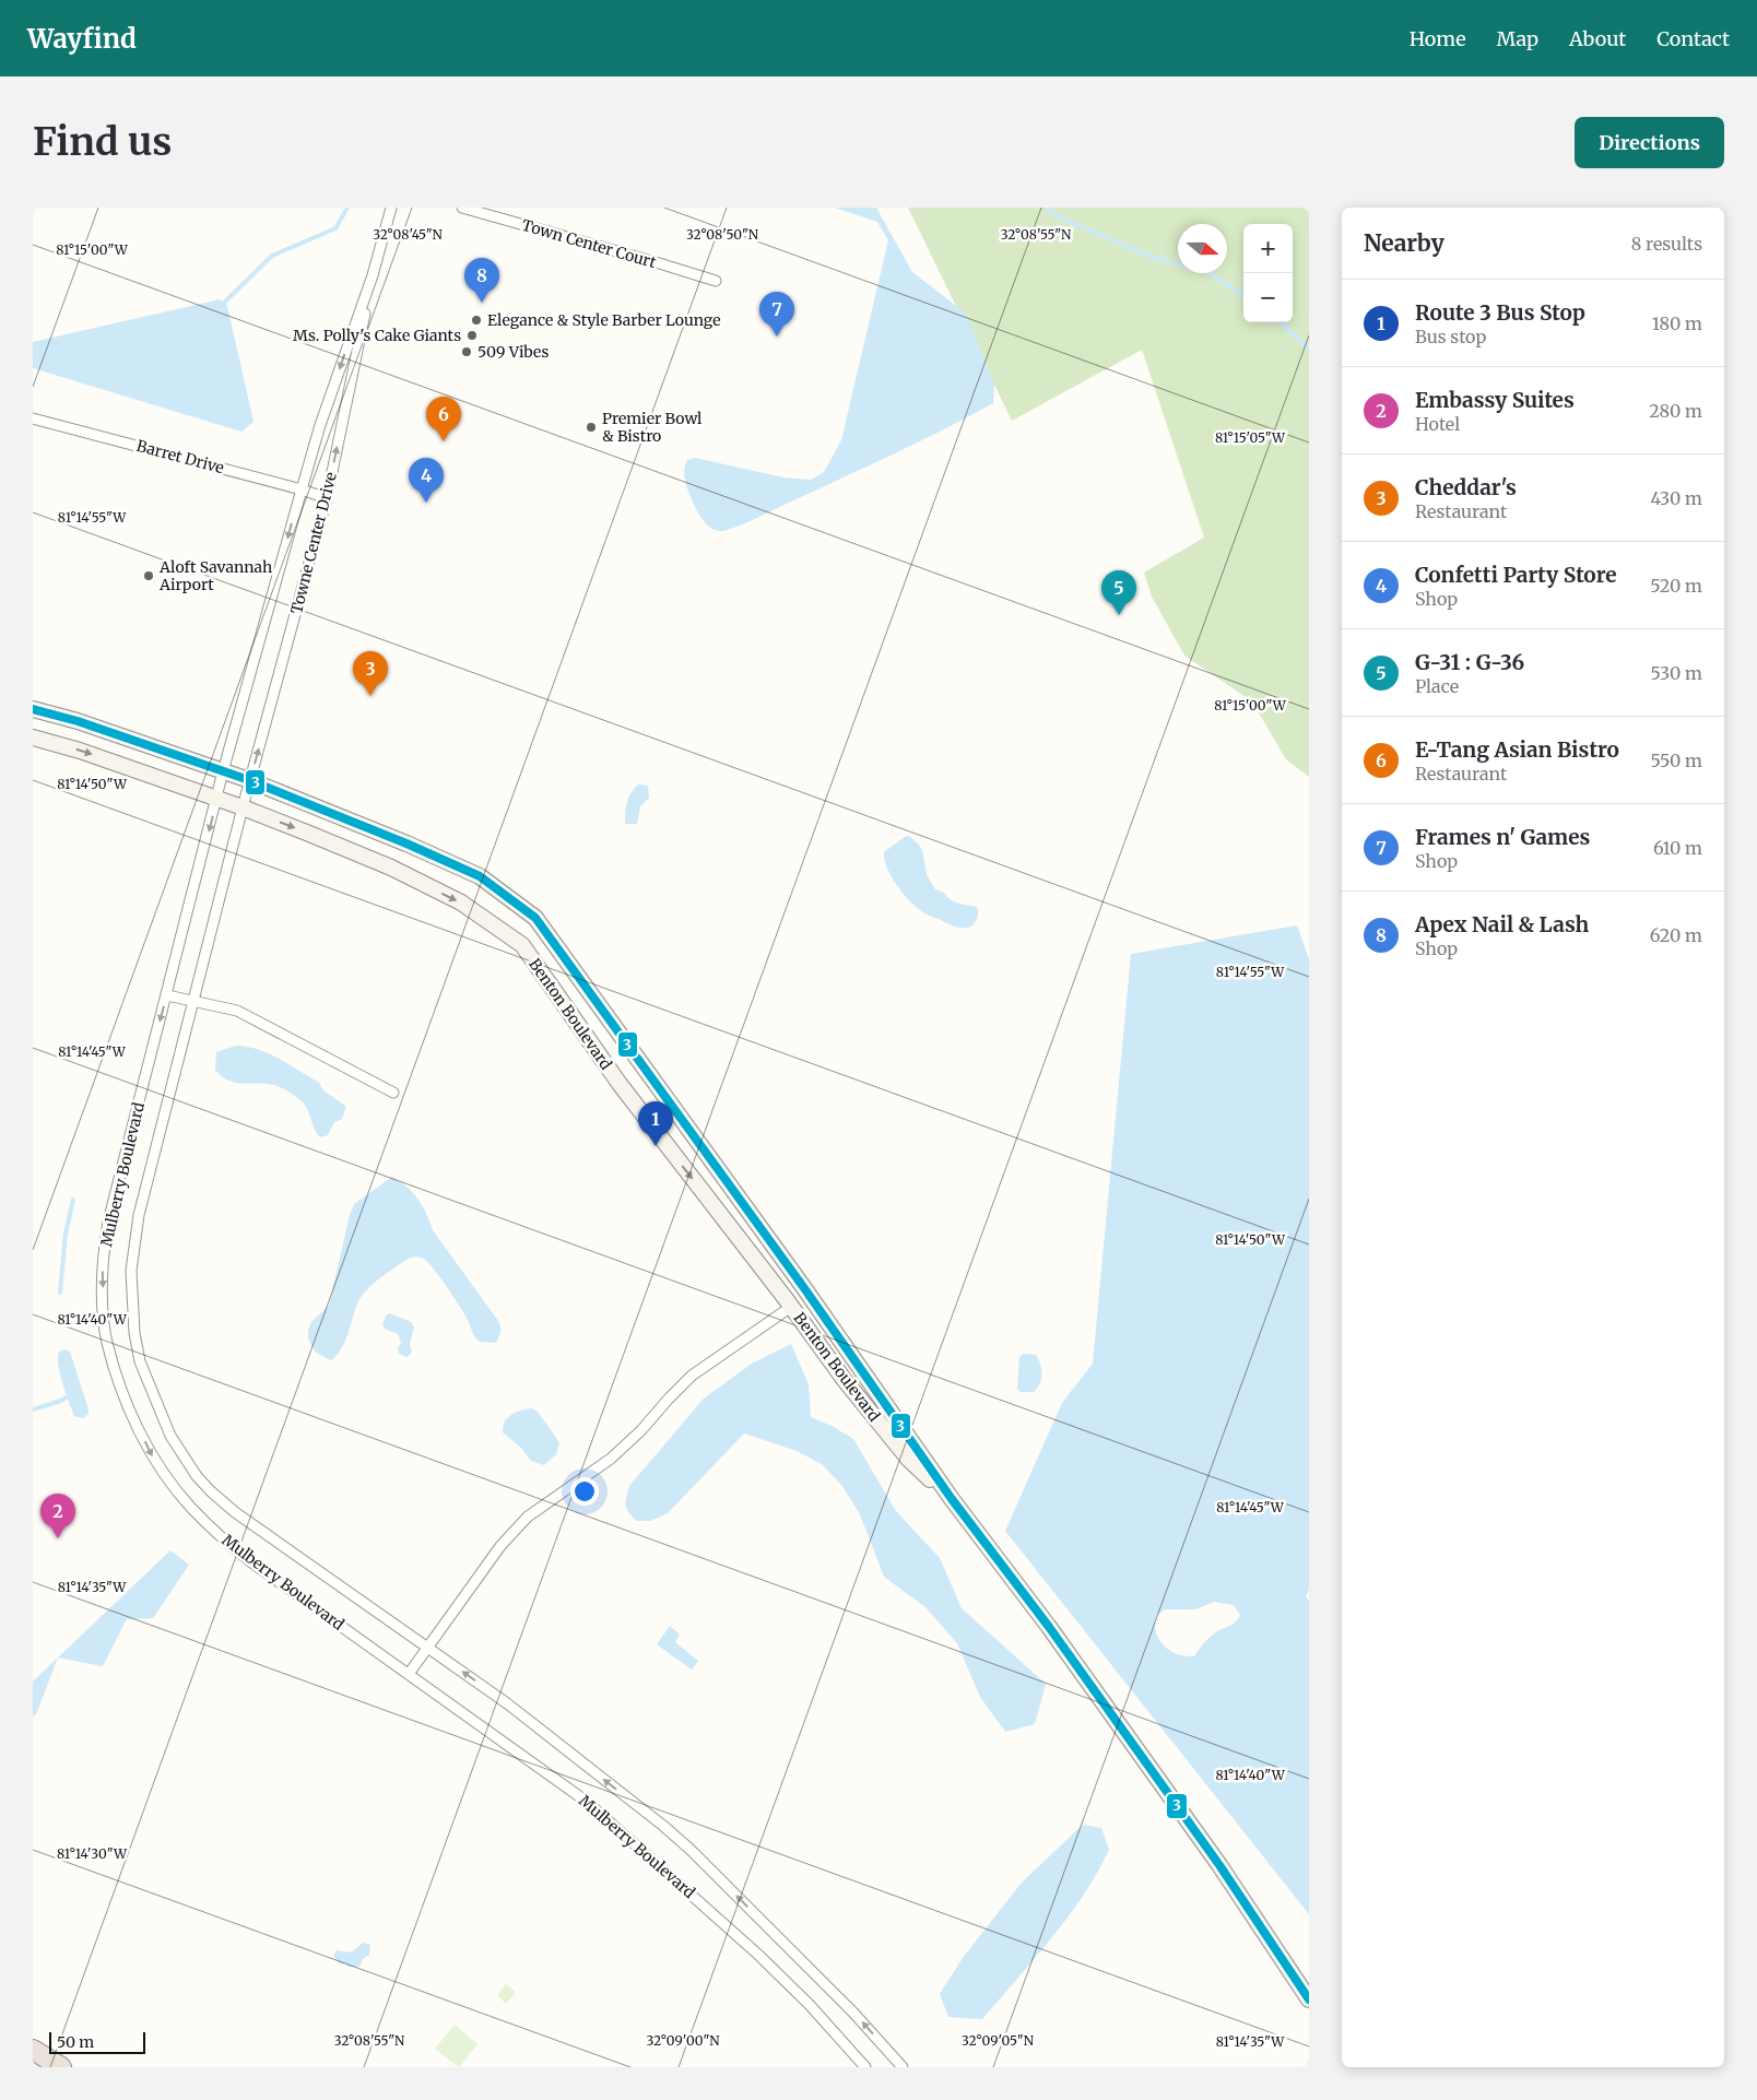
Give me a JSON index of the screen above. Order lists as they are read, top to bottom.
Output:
{
  "streets": {
    "street": [
      "Town Center Court",
      "Barret Drive",
      "Towne Center Drive",
      "Benton Boulevard",
      "Mulberry Boulevard"
    ]
  },
  "crossings": [
    ["Barret Drive", "Towne Center Drive"],
    ["Towne Center Drive", "Benton Boulevard"],
    ["Towne Center Drive", "Mulberry Boulevard"],
    ["Benton Boulevard", "Mulberry Boulevard"]
  ],
  "places": [
    "Elegance & Style Barber Lounge",
    "Ms. Polly's Cake Giants",
    "509 Vibes",
    "Premier Bowl & Bistro",
    "Aloft Savannah Airport"
  ],
  "lines": ["transit line 3"],
  "scale_bar": "50 m",
  "north": "right",
  "page": {
    "header": "Wayfind",
    "nav": [
      "Home",
      "Map",
      "About",
      "Contact"
    ],
    "buttons": "Directions",
    "title": "Find us",
    "heading": ["Nearby", "8 results"],
    "map_buttons": ["+", "−"],
    "pins": [
      "8",
      "7",
      "6",
      "4",
      "5",
      "3",
      "1",
      "2"
    ],
    "list": [
      {
        "mark": "1",
        "name": "Route 3 Bus Stop",
        "note": "Bus stop",
        "value": "180 m"
      },
      {
        "mark": "2",
        "name": "Embassy Suites",
        "note": "Hotel",
        "value": "280 m"
      },
      {
        "mark": "3",
        "name": "Cheddar's",
        "note": "Restaurant",
        "value": "430 m"
      },
      {
        "mark": "4",
        "name": "Confetti Party Store",
        "note": "Shop",
        "value": "520 m"
      },
      {
        "mark": "5",
        "name": "G-31 : G-36",
        "note": "Place",
        "value": "530 m"
      },
      {
        "mark": "6",
        "name": "E-Tang Asian Bistro",
        "note": "Restaurant",
        "value": "550 m"
      },
      {
        "mark": "7",
        "name": "Frames n' Games",
        "note": "Shop",
        "value": "610 m"
      },
      {
        "mark": "8",
        "name": "Apex Nail & Lash",
        "note": "Shop",
        "value": "620 m"
      }
    ],
    "scale": "50 m"
  },
  "coordinates": [
    "32°08'50\"N",
    "32°08'55\"N",
    "32°08'45\"N",
    "81°15'00\"W",
    "81°15'05\"W",
    "81°14'55\"W",
    "81°14'50\"W",
    "81°14'45\"W",
    "81°14'40\"W",
    "81°14'35\"W",
    "81°14'30\"W",
    "32°09'00\"N",
    "32°09'05\"N"
  ]
}
